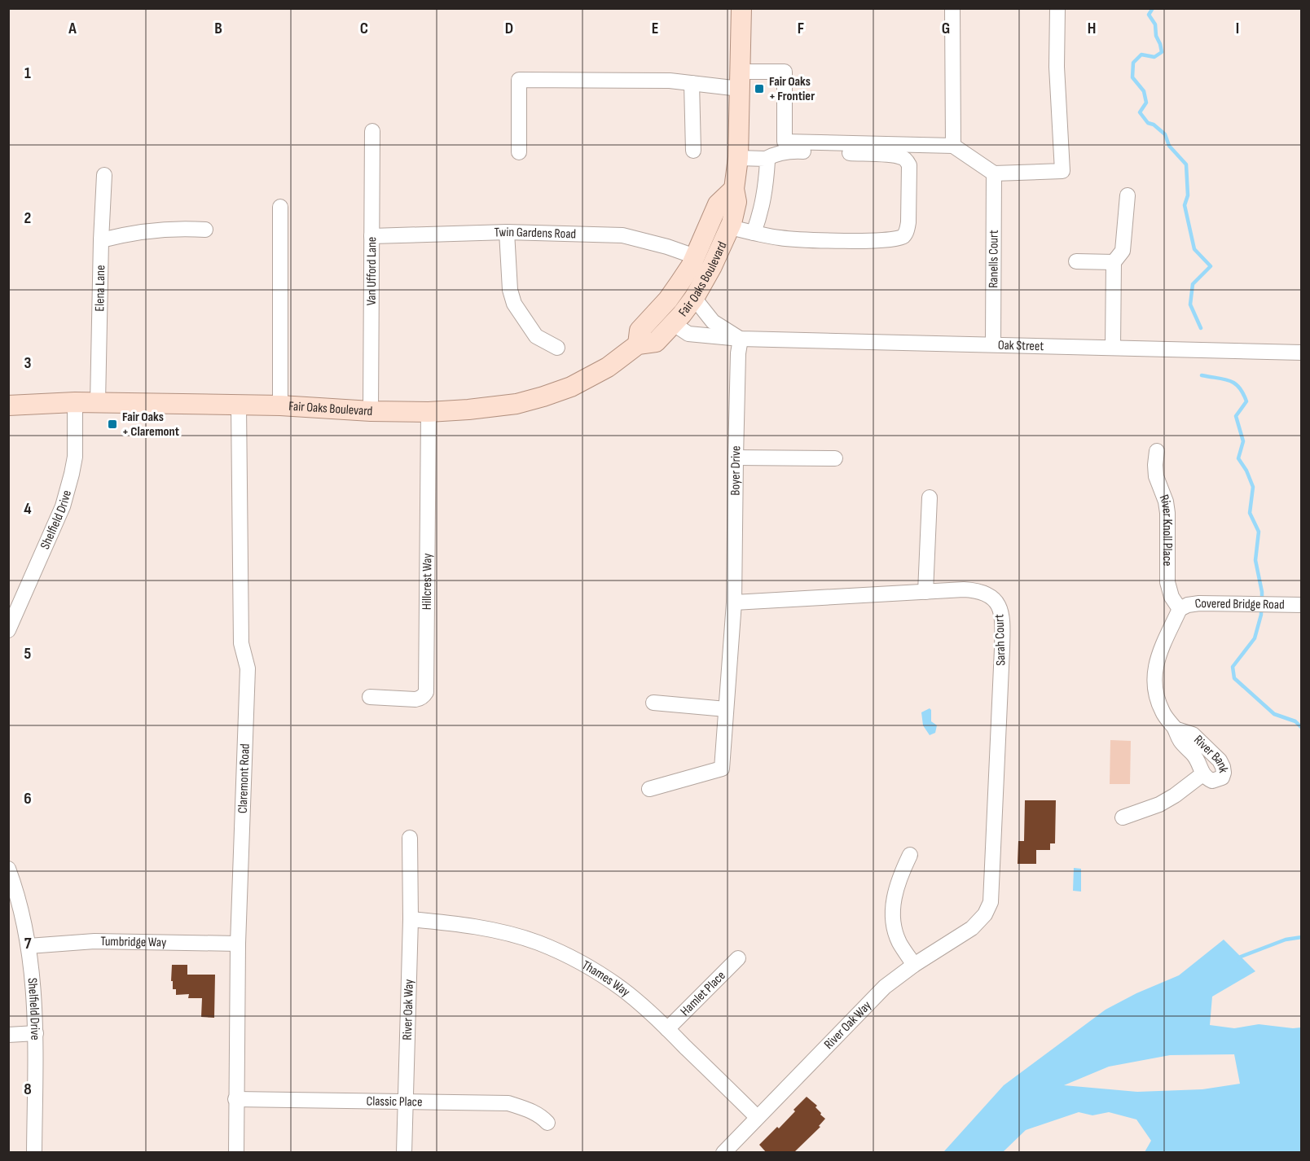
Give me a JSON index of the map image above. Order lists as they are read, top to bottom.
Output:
{
  "streets": {
    "main road": ["Fair Oaks Boulevard"],
    "street": [
      "Twin Gardens Road",
      "Ranells Court",
      "Van Ufford Lane",
      "Elena Lane",
      "Oak Street",
      "Boyer Drive",
      "Shelfield Drive",
      "River Knoll Place",
      "Hillcrest Way",
      "Covered Bridge Road",
      "Sarah Court",
      "River Bank",
      "Claremont Road",
      "Tumbridge Way",
      "Thames Way",
      "Hamlet Place",
      "River Oak Way",
      "Classic Place"
    ]
  },
  "crossings": [
    ["Twin Gardens Road", "Van Ufford Lane"],
    ["Twin Gardens Road", "Fair Oaks Boulevard"],
    ["Ranells Court", "Oak Street"],
    ["Van Ufford Lane", "Fair Oaks Boulevard"],
    ["Fair Oaks Boulevard", "Elena Lane"],
    ["Fair Oaks Boulevard", "Shelfield Drive"],
    ["Fair Oaks Boulevard", "Hillcrest Way"],
    ["Fair Oaks Boulevard", "Claremont Road"],
    ["Oak Street", "Boyer Drive"],
    ["Boyer Drive", "Sarah Court"],
    ["Shelfield Drive", "Tumbridge Way"],
    ["River Knoll Place", "Covered Bridge Road"],
    ["River Knoll Place", "River Bank"],
    ["Covered Bridge Road", "River Bank"],
    ["Sarah Court", "River Oak Way"],
    ["Claremont Road", "Tumbridge Way"],
    ["Claremont Road", "Classic Place"],
    ["Thames Way", "Hamlet Place"],
    ["Thames Way", "River Oak Way"],
    ["River Oak Way", "Classic Place"]
  ],
  "places": {
    "transit": ["Fair Oaks + Frontier", "Fair Oaks + Claremont"]
  },
  "grid": {
    "columns": [
      "A",
      "B",
      "C",
      "D",
      "E",
      "F",
      "G",
      "H",
      "I"
    ],
    "rows": [
      "1",
      "2",
      "3",
      "4",
      "5",
      "6",
      "7",
      "8"
    ]
  }
}
